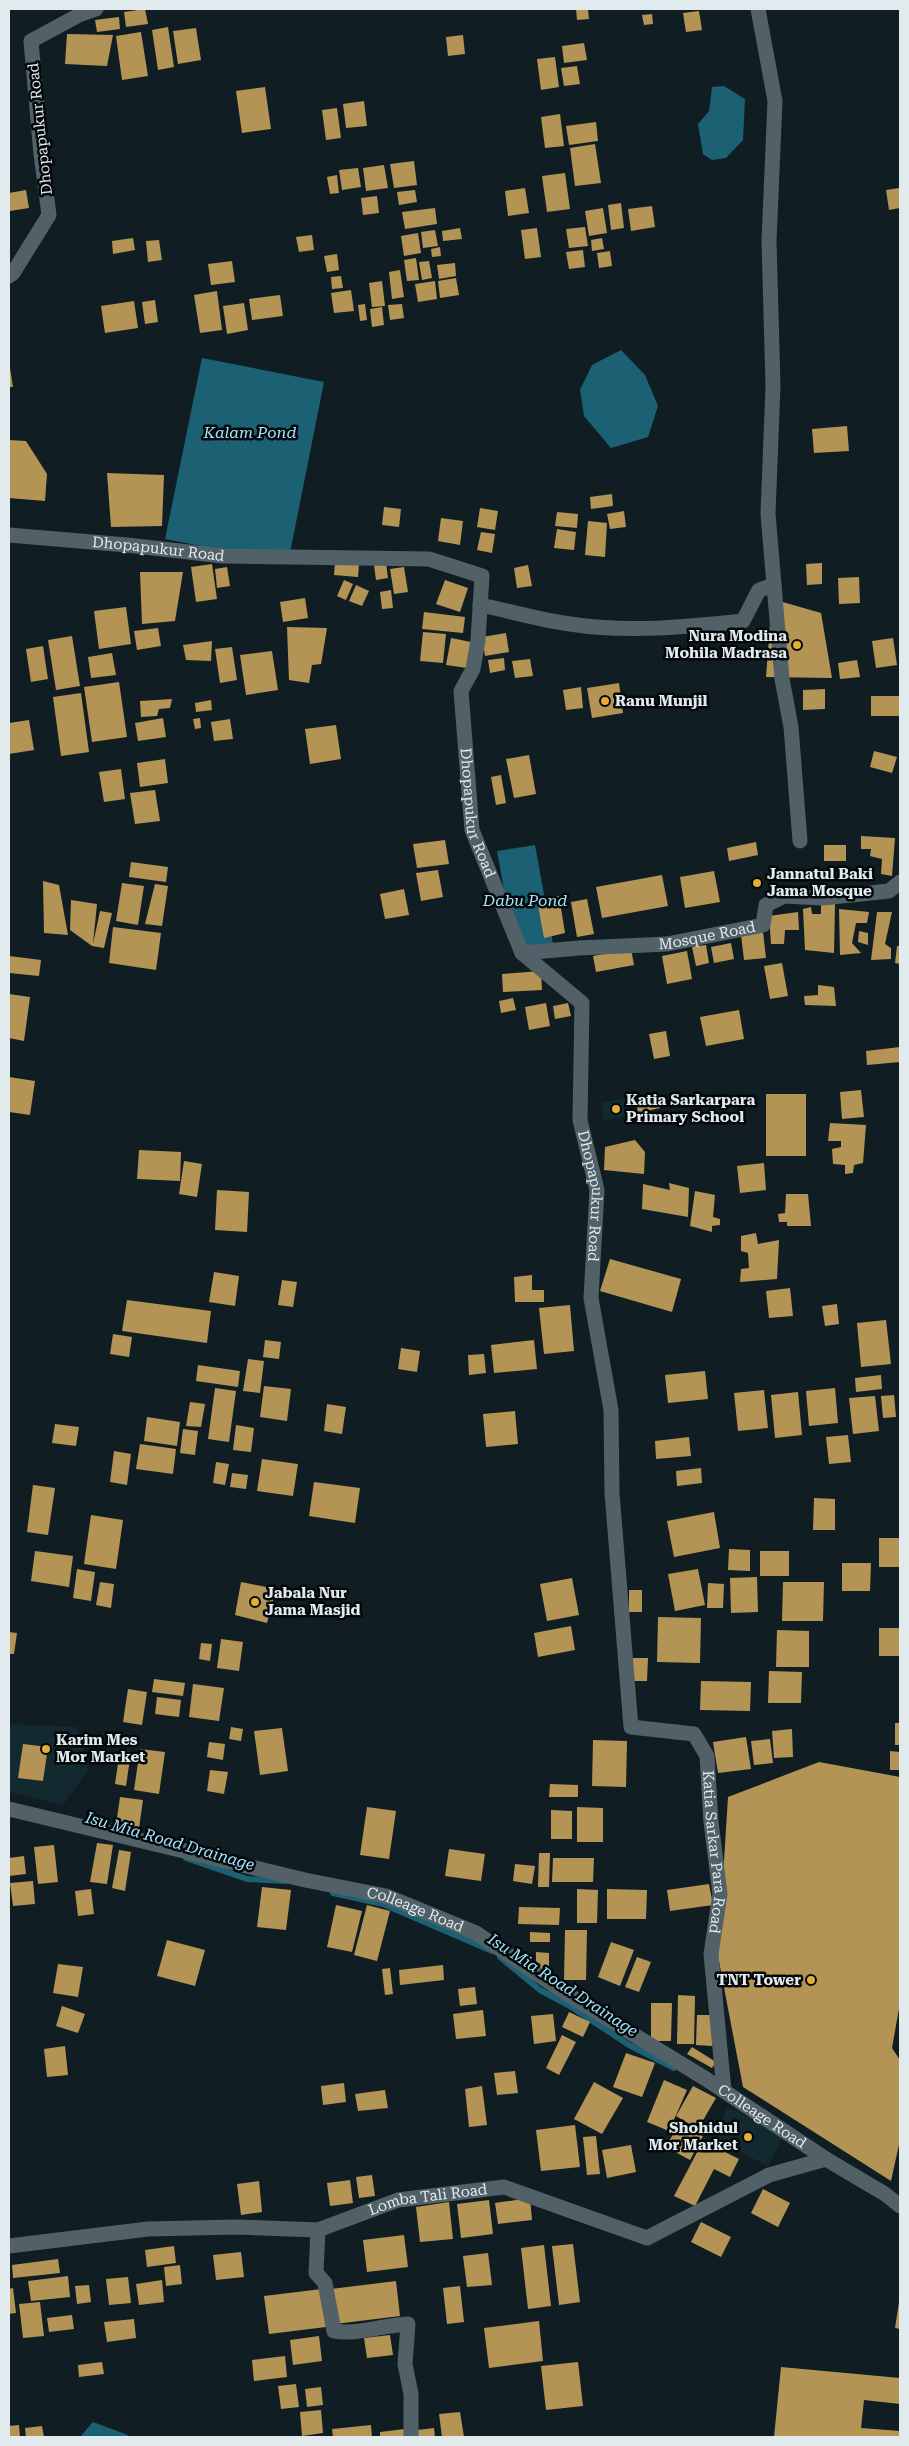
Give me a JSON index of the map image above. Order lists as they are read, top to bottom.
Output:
{
  "streets": {
    "street": [
      "Dhopapukur Road",
      "Mosque Road",
      "Katia Sarkar Para Road",
      "Colleage Road",
      "Lomba Tali Road"
    ]
  },
  "crossings": [
    ["Dhopapukur Road", "Mosque Road"],
    ["Dhopapukur Road", "Katia Sarkar Para Road"],
    ["Katia Sarkar Para Road", "Colleage Road"],
    ["Colleage Road", "Lomba Tali Road"]
  ],
  "water": ["Kalam Pond", "Dabu Pond", "Isu Mia Road Drainage"],
  "places": [
    "Nura Modina Mohila Madrasa",
    "Ranu Munjil",
    "Jannatul Baki Jama Mosque",
    "Katia Sarkarpara Primary School",
    "Jabala Nur Jama Masjid",
    "Karim Mes Mor Market",
    "TNT Tower",
    "Shohidul Mor Market"
  ]
}
